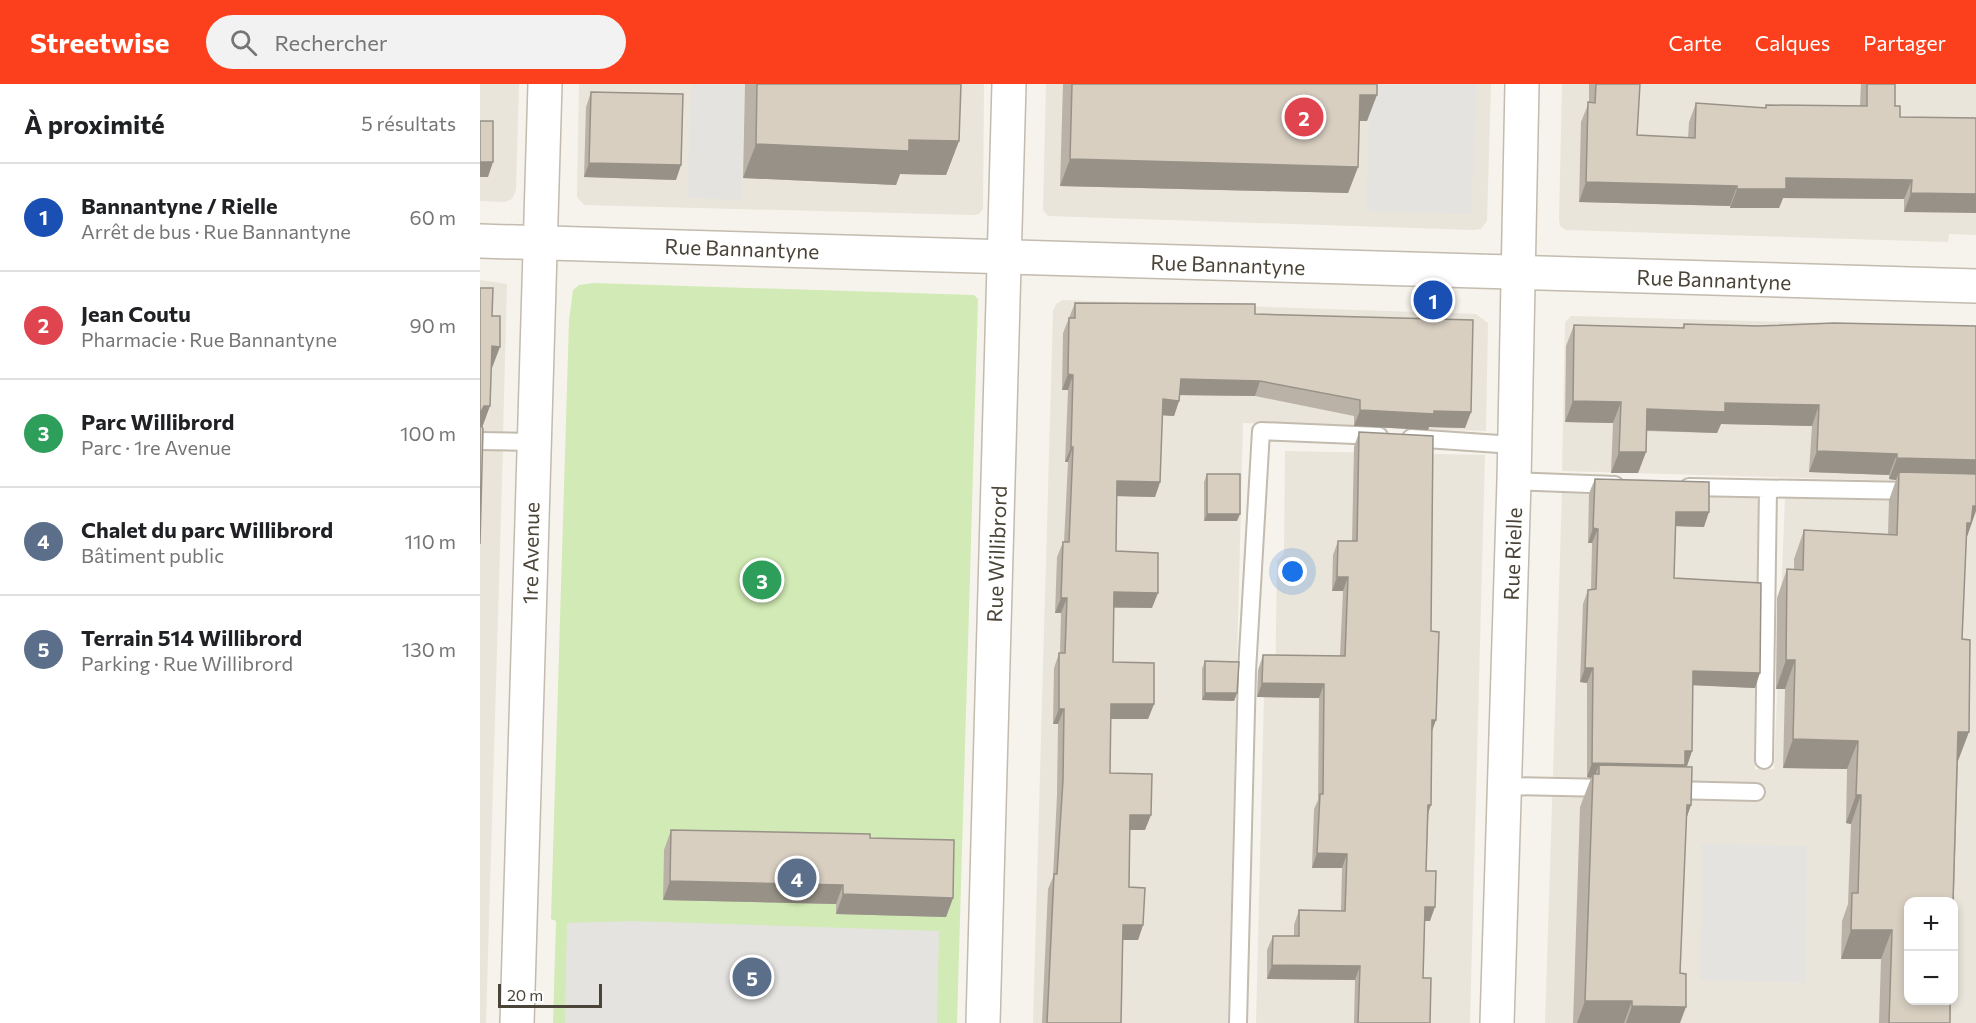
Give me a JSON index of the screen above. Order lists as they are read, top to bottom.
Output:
{
  "streets": {
    "street": [
      "Rue Bannantyne",
      "1re Avenue",
      "Rue Willibrord",
      "Rue Rielle"
    ]
  },
  "crossings": [
    ["Rue Bannantyne", "1re Avenue"],
    ["Rue Bannantyne", "Rue Willibrord"],
    ["Rue Bannantyne", "Rue Rielle"]
  ],
  "scale_bar": "20 m",
  "page": {
    "header": "Streetwise",
    "search": "Rechercher",
    "nav": ["Carte", "Calques", "Partager"],
    "heading": ["À proximité", "5 résultats"],
    "pins": [
      "2",
      "1",
      "3",
      "4",
      "5"
    ],
    "list": [
      {
        "mark": "1",
        "name": "Bannantyne / Rielle",
        "note": "Arrêt de bus · Rue Bannantyne",
        "value": "60 m"
      },
      {
        "mark": "2",
        "name": "Jean Coutu",
        "note": "Pharmacie · Rue Bannantyne",
        "value": "90 m"
      },
      {
        "mark": "3",
        "name": "Parc Willibrord",
        "note": "Parc · 1re Avenue",
        "value": "100 m"
      },
      {
        "mark": "4",
        "name": "Chalet du parc Willibrord",
        "note": "Bâtiment public",
        "value": "110 m"
      },
      {
        "mark": "5",
        "name": "Terrain 514 Willibrord",
        "note": "Parking · Rue Willibrord",
        "value": "130 m"
      }
    ],
    "map_buttons": ["+", "−"],
    "scale": "20 m"
  }
}
